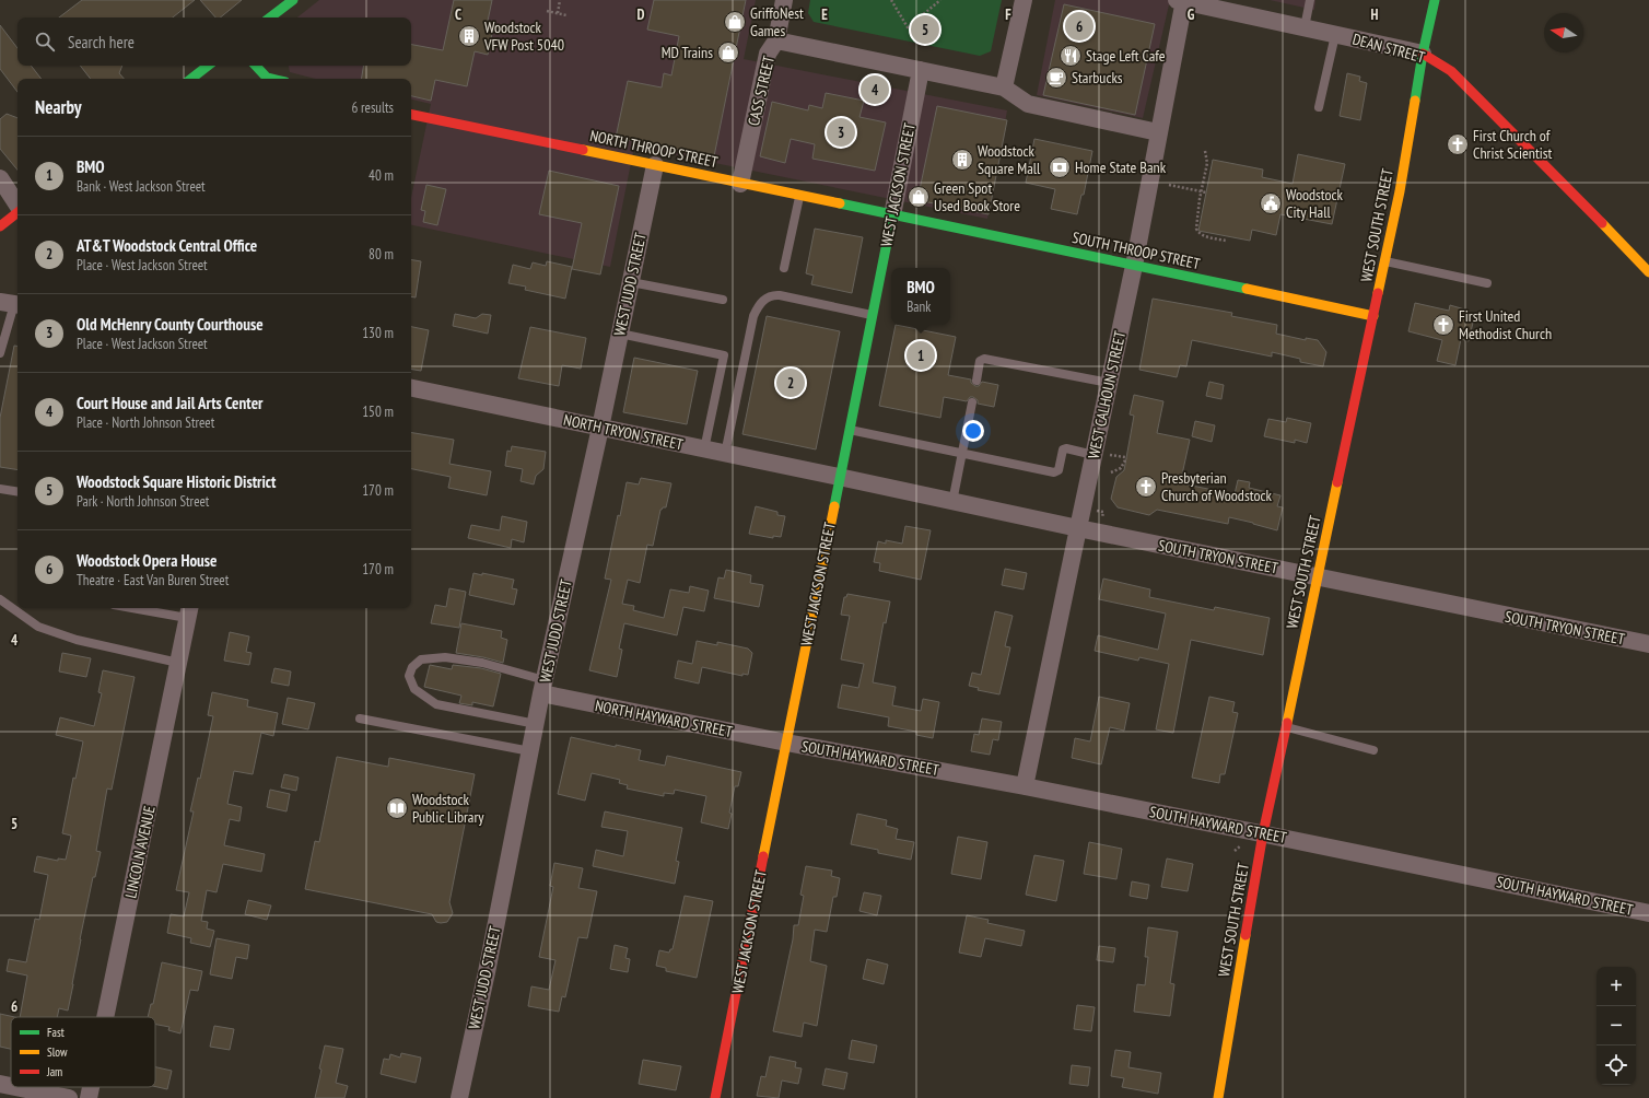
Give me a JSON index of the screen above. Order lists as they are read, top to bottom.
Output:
{
  "streets": {
    "street": [
      "DEAN STREET",
      "CASS STREET",
      "NORTH THROOP STREET",
      "WEST JACKSON STREET",
      "WEST SOUTH STREET",
      "SOUTH THROOP STREET",
      "WEST JUDD STREET",
      "WEST CALHOUN STREET",
      "NORTH TRYON STREET",
      "SOUTH TRYON STREET",
      "NORTH HAYWARD STREET",
      "SOUTH HAYWARD STREET",
      "LINCOLN AVENUE"
    ]
  },
  "crossings": [
    ["DEAN STREET", "WEST SOUTH STREET"],
    ["DEAN STREET", "WEST CALHOUN STREET"],
    ["CASS STREET", "NORTH THROOP STREET"],
    ["NORTH THROOP STREET", "WEST JACKSON STREET"],
    ["NORTH THROOP STREET", "SOUTH THROOP STREET"],
    ["NORTH THROOP STREET", "WEST JUDD STREET"],
    ["WEST JACKSON STREET", "SOUTH THROOP STREET"],
    ["WEST JACKSON STREET", "NORTH TRYON STREET"],
    ["WEST JACKSON STREET", "SOUTH TRYON STREET"],
    ["WEST JACKSON STREET", "NORTH HAYWARD STREET"],
    ["WEST JACKSON STREET", "SOUTH HAYWARD STREET"],
    ["WEST SOUTH STREET", "SOUTH THROOP STREET"],
    ["WEST SOUTH STREET", "SOUTH TRYON STREET"],
    ["WEST SOUTH STREET", "SOUTH HAYWARD STREET"],
    ["SOUTH THROOP STREET", "WEST CALHOUN STREET"],
    ["WEST JUDD STREET", "NORTH TRYON STREET"],
    ["WEST JUDD STREET", "NORTH HAYWARD STREET"],
    ["WEST CALHOUN STREET", "SOUTH TRYON STREET"],
    ["WEST CALHOUN STREET", "SOUTH HAYWARD STREET"],
    ["NORTH TRYON STREET", "SOUTH TRYON STREET"],
    ["NORTH HAYWARD STREET", "SOUTH HAYWARD STREET"]
  ],
  "places": {
    "shop": ["GriffoNest Games", "MD Trains", "Green Spot Used Book Store"],
    "building": ["Woodstock VFW Post 5040", "Woodstock Square Mall"],
    "restaurant": ["Stage Left Cafe"],
    "cafe": ["Starbucks"],
    "church": ["First Church of Christ Scientist", "First United Methodist Church", "Presbyterian Church of Woodstock"],
    "bank": ["Home State Bank"],
    "public building": ["Woodstock City Hall"],
    "library": ["Woodstock Public Library"]
  },
  "legend": ["Fast", "Slow", "Jam"],
  "north": "left",
  "page": {
    "pins": [
      "6",
      "5",
      "4",
      "3",
      "1",
      "2"
    ],
    "search": "Search here",
    "heading": ["Nearby", "6 results"],
    "list": [
      {
        "mark": "1",
        "name": "BMO",
        "note": "Bank · West Jackson Street",
        "value": "40 m"
      },
      {
        "mark": "2",
        "name": "AT&T Woodstock Central Office",
        "note": "Place · West Jackson Street",
        "value": "80 m"
      },
      {
        "mark": "3",
        "name": "Old McHenry County Courthouse",
        "note": "Place · West Jackson Street",
        "value": "130 m"
      },
      {
        "mark": "4",
        "name": "Court House and Jail Arts Center",
        "note": "Place · North Johnson Street",
        "value": "150 m"
      },
      {
        "mark": "5",
        "name": "Woodstock Square Historic District",
        "note": "Park · North Johnson Street",
        "value": "170 m"
      },
      {
        "mark": "6",
        "name": "Woodstock Opera House",
        "note": "Theatre · East Van Buren Street",
        "value": "170 m"
      }
    ],
    "popup": ["BMO", "Bank"],
    "map_buttons": ["+", "−"]
  },
  "grid": {
    "columns": [
      "C",
      "D",
      "E",
      "F",
      "G",
      "H"
    ],
    "rows": ["4", "5", "6"]
  }
}
